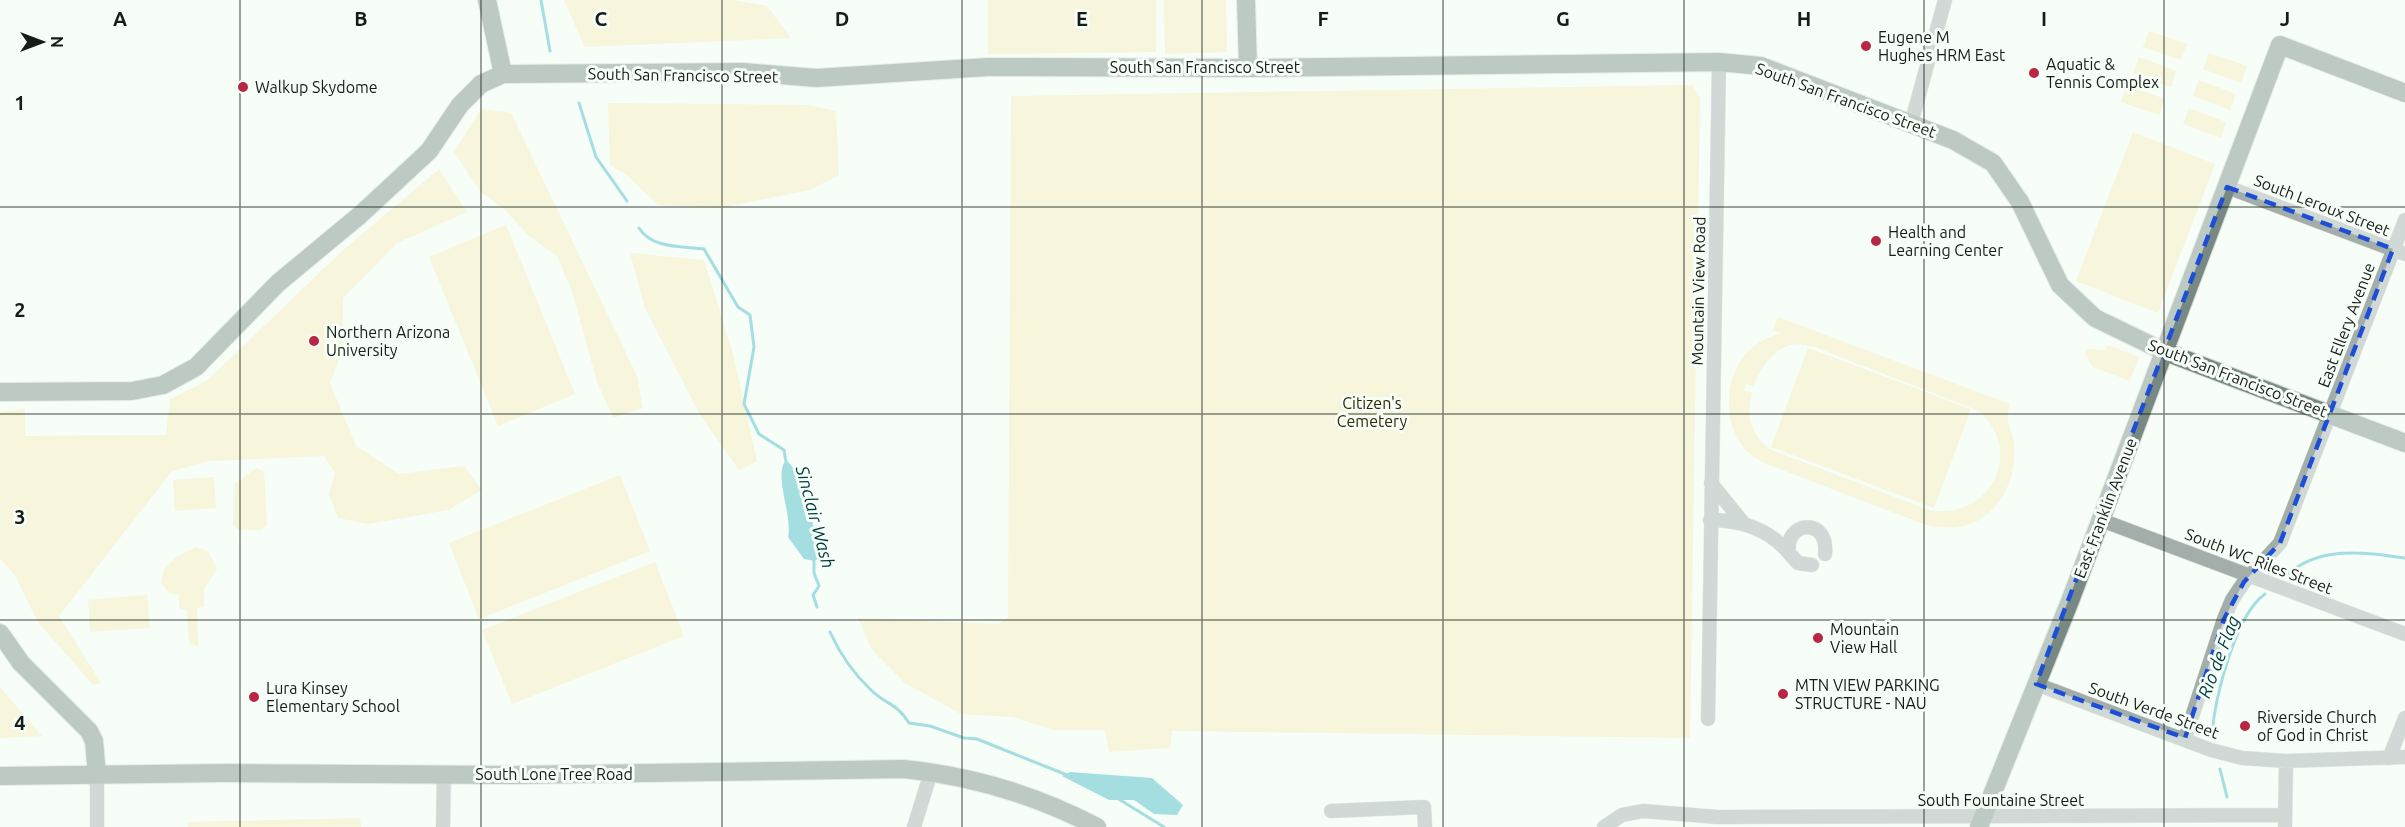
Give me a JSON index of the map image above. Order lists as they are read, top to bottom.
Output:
{
  "streets": {
    "street": [
      "South San Francisco Street",
      "South Leroux Street",
      "Mountain View Road",
      "East Ellery Avenue",
      "East Franklin Avenue",
      "South WC Riles Street",
      "South Verde Street",
      "South Lone Tree Road",
      "South Fountaine Street"
    ]
  },
  "crossings": [
    ["South San Francisco Street", "Mountain View Road"],
    ["South San Francisco Street", "East Ellery Avenue"],
    ["South San Francisco Street", "East Franklin Avenue"],
    ["South Leroux Street", "East Ellery Avenue"],
    ["South Leroux Street", "East Franklin Avenue"],
    ["East Ellery Avenue", "South WC Riles Street"],
    ["East Ellery Avenue", "South Verde Street"],
    ["East Franklin Avenue", "South WC Riles Street"],
    ["East Franklin Avenue", "South Verde Street"],
    ["East Franklin Avenue", "South Fountaine Street"]
  ],
  "water": ["Sinclair Wash", "Rio de Flag"],
  "parks": ["Citizen's Cemetery"],
  "places": [
    "Eugene M Hughes HRM East",
    "Aquatic & Tennis Complex",
    "Walkup Skydome",
    "Health and Learning Center",
    "Northern Arizona University",
    "Mountain View Hall",
    "MTN VIEW PARKING STRUCTURE - NAU",
    "Lura Kinsey Elementary School",
    "Riverside Church of God in Christ"
  ],
  "north": "right",
  "grid": {
    "columns": [
      "A",
      "B",
      "C",
      "D",
      "E",
      "F",
      "G",
      "H",
      "I",
      "J"
    ],
    "rows": [
      "1",
      "2",
      "3",
      "4"
    ]
  }
}
